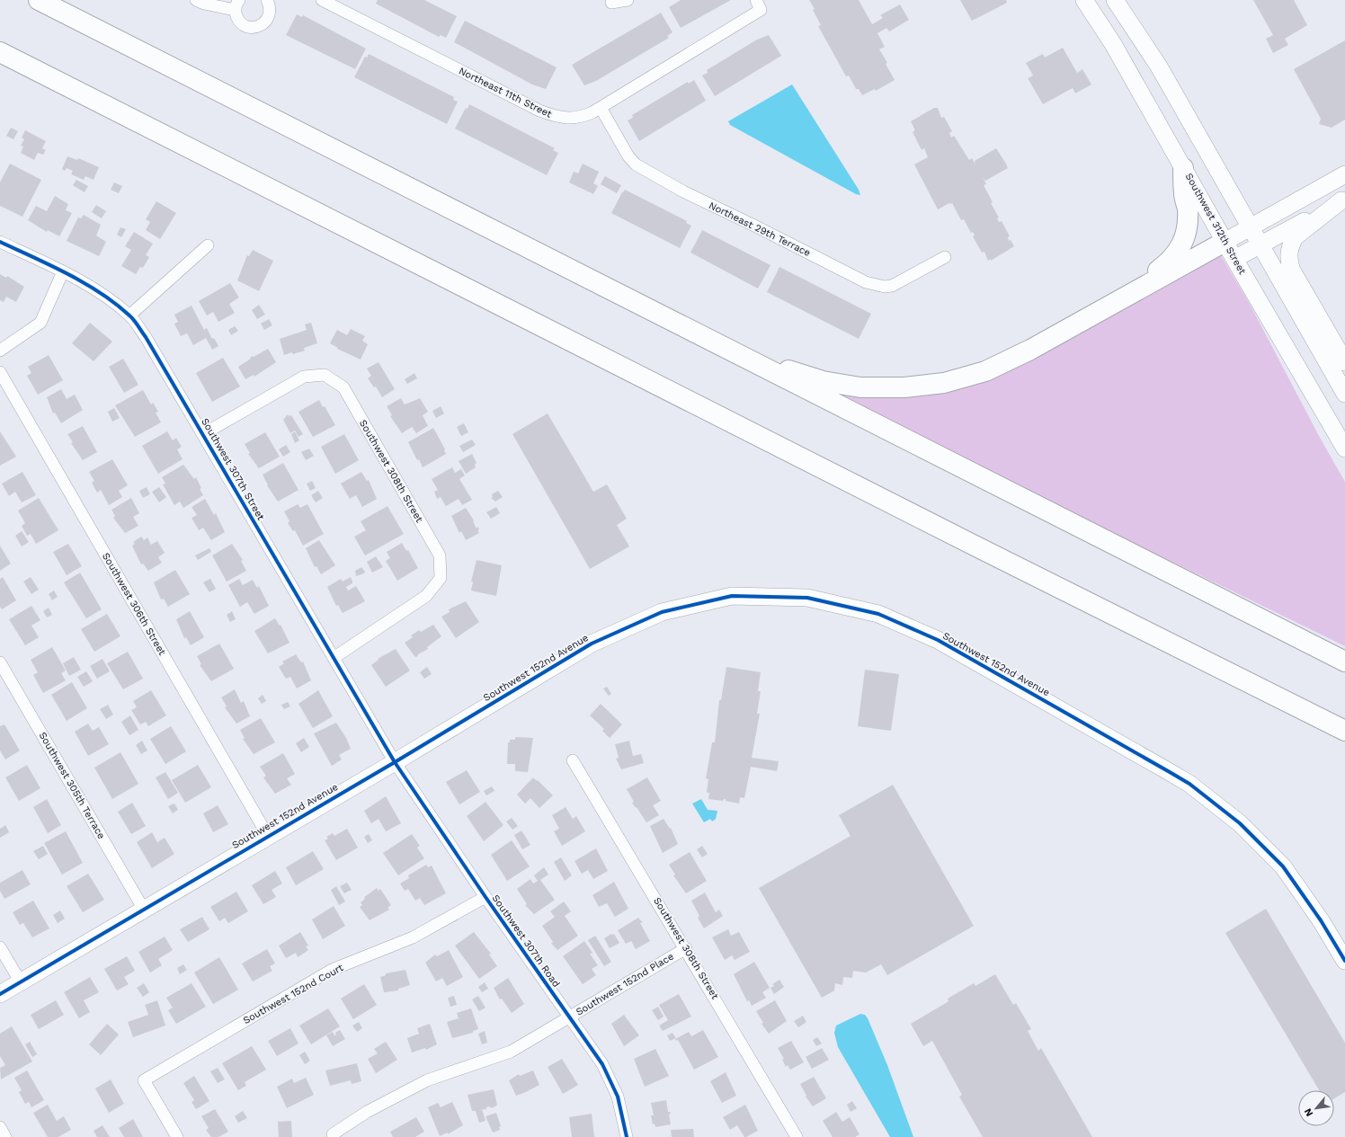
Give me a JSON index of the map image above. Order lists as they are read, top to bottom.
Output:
{
  "streets": {
    "street": [
      "Northeast 11th Street",
      "Southwest 312th Street",
      "Northeast 29th Terrace",
      "Southwest 307th Street",
      "Southwest 308th Street",
      "Southwest 306th Street",
      "Southwest 152nd Avenue",
      "Southwest 305th Terrace",
      "Southwest 307th Road",
      "Southwest 152nd Place",
      "Southwest 152nd Court"
    ]
  },
  "crossings": [
    ["Northeast 11th Street", "Northeast 29th Terrace"],
    ["Southwest 307th Street", "Southwest 308th Street"],
    ["Southwest 307th Street", "Southwest 152nd Avenue"],
    ["Southwest 307th Street", "Southwest 307th Road"],
    ["Southwest 308th Street", "Southwest 152nd Place"],
    ["Southwest 306th Street", "Southwest 152nd Avenue"],
    ["Southwest 152nd Avenue", "Southwest 305th Terrace"],
    ["Southwest 152nd Avenue", "Southwest 307th Road"],
    ["Southwest 307th Road", "Southwest 152nd Place"],
    ["Southwest 307th Road", "Southwest 152nd Court"]
  ],
  "north": "bottom left"
}
